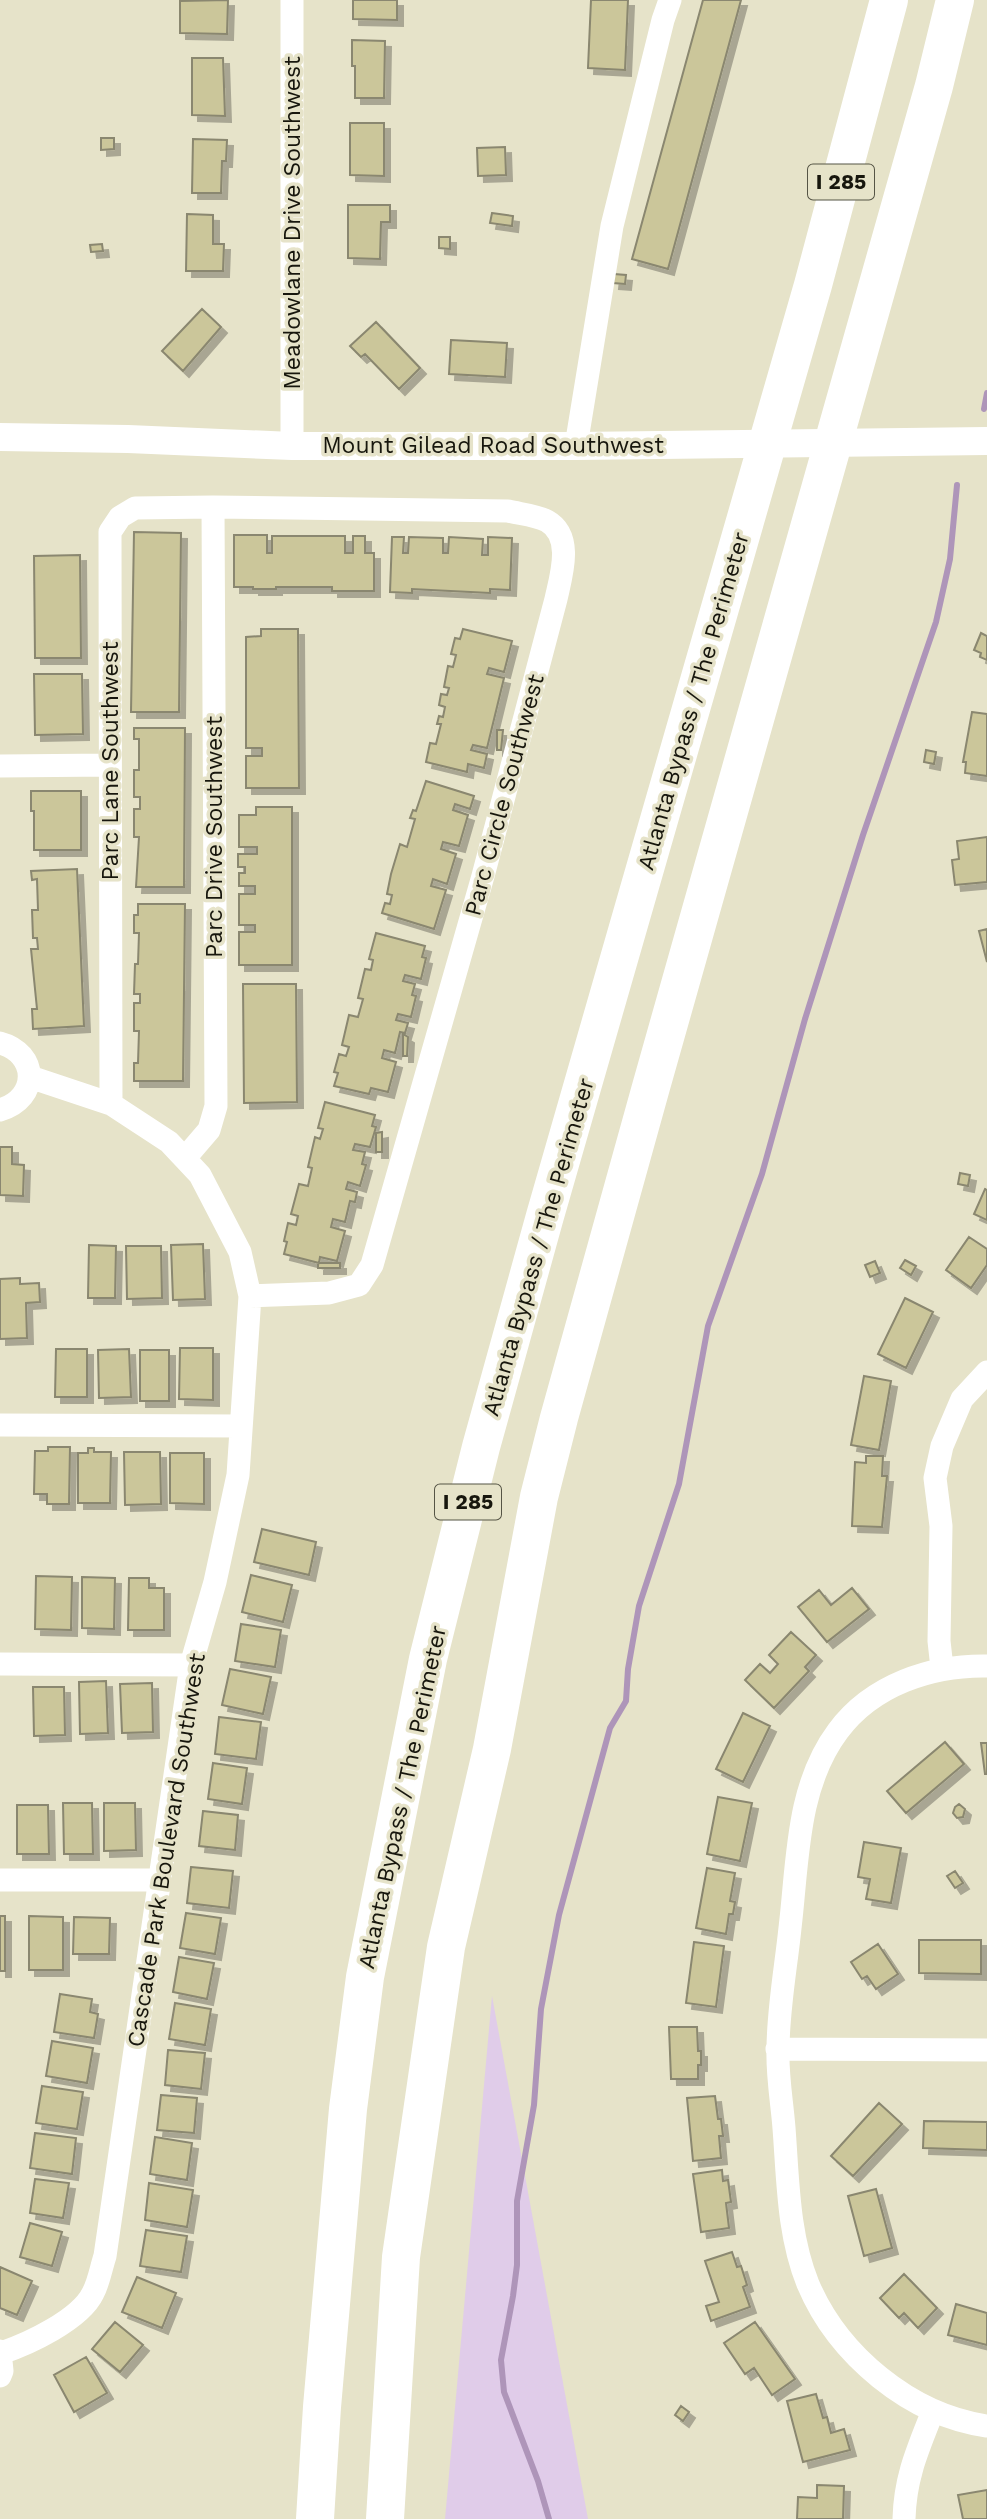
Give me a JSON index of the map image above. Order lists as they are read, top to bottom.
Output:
{
  "streets": {
    "highway": ["I 285", "Atlanta Bypass / The Perimeter"],
    "street": [
      "Meadowlane Drive Southwest",
      "Mount Gilead Road Southwest",
      "Parc Lane Southwest",
      "Parc Circle Southwest",
      "Parc Drive Southwest",
      "Cascade Park Boulevard Southwest"
    ]
  },
  "crossings": [
    ["Meadowlane Drive Southwest", "Mount Gilead Road Southwest"],
    ["Parc Lane Southwest", "Parc Circle Southwest"],
    ["Parc Lane Southwest", "Parc Drive Southwest"],
    ["Parc Lane Southwest", "Cascade Park Boulevard Southwest"],
    ["Parc Circle Southwest", "Parc Drive Southwest"],
    ["Parc Circle Southwest", "Cascade Park Boulevard Southwest"],
    ["Parc Drive Southwest", "Cascade Park Boulevard Southwest"]
  ]
}
